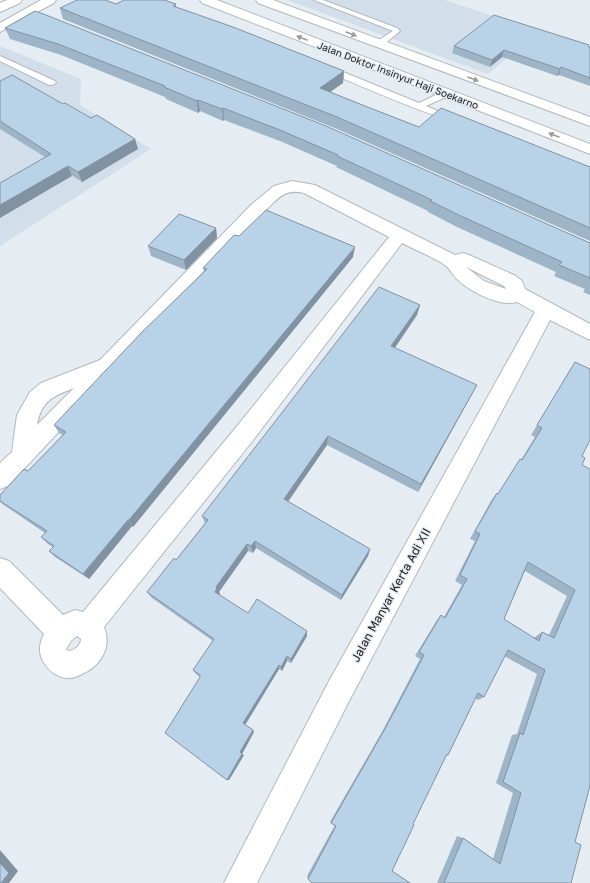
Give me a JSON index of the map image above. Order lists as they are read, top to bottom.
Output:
{
  "streets": {
    "street": ["Jalan Doktor Insinyur Haji Soekarno", "Jalan Manyar Kerta Adi XII"]
  }
}
